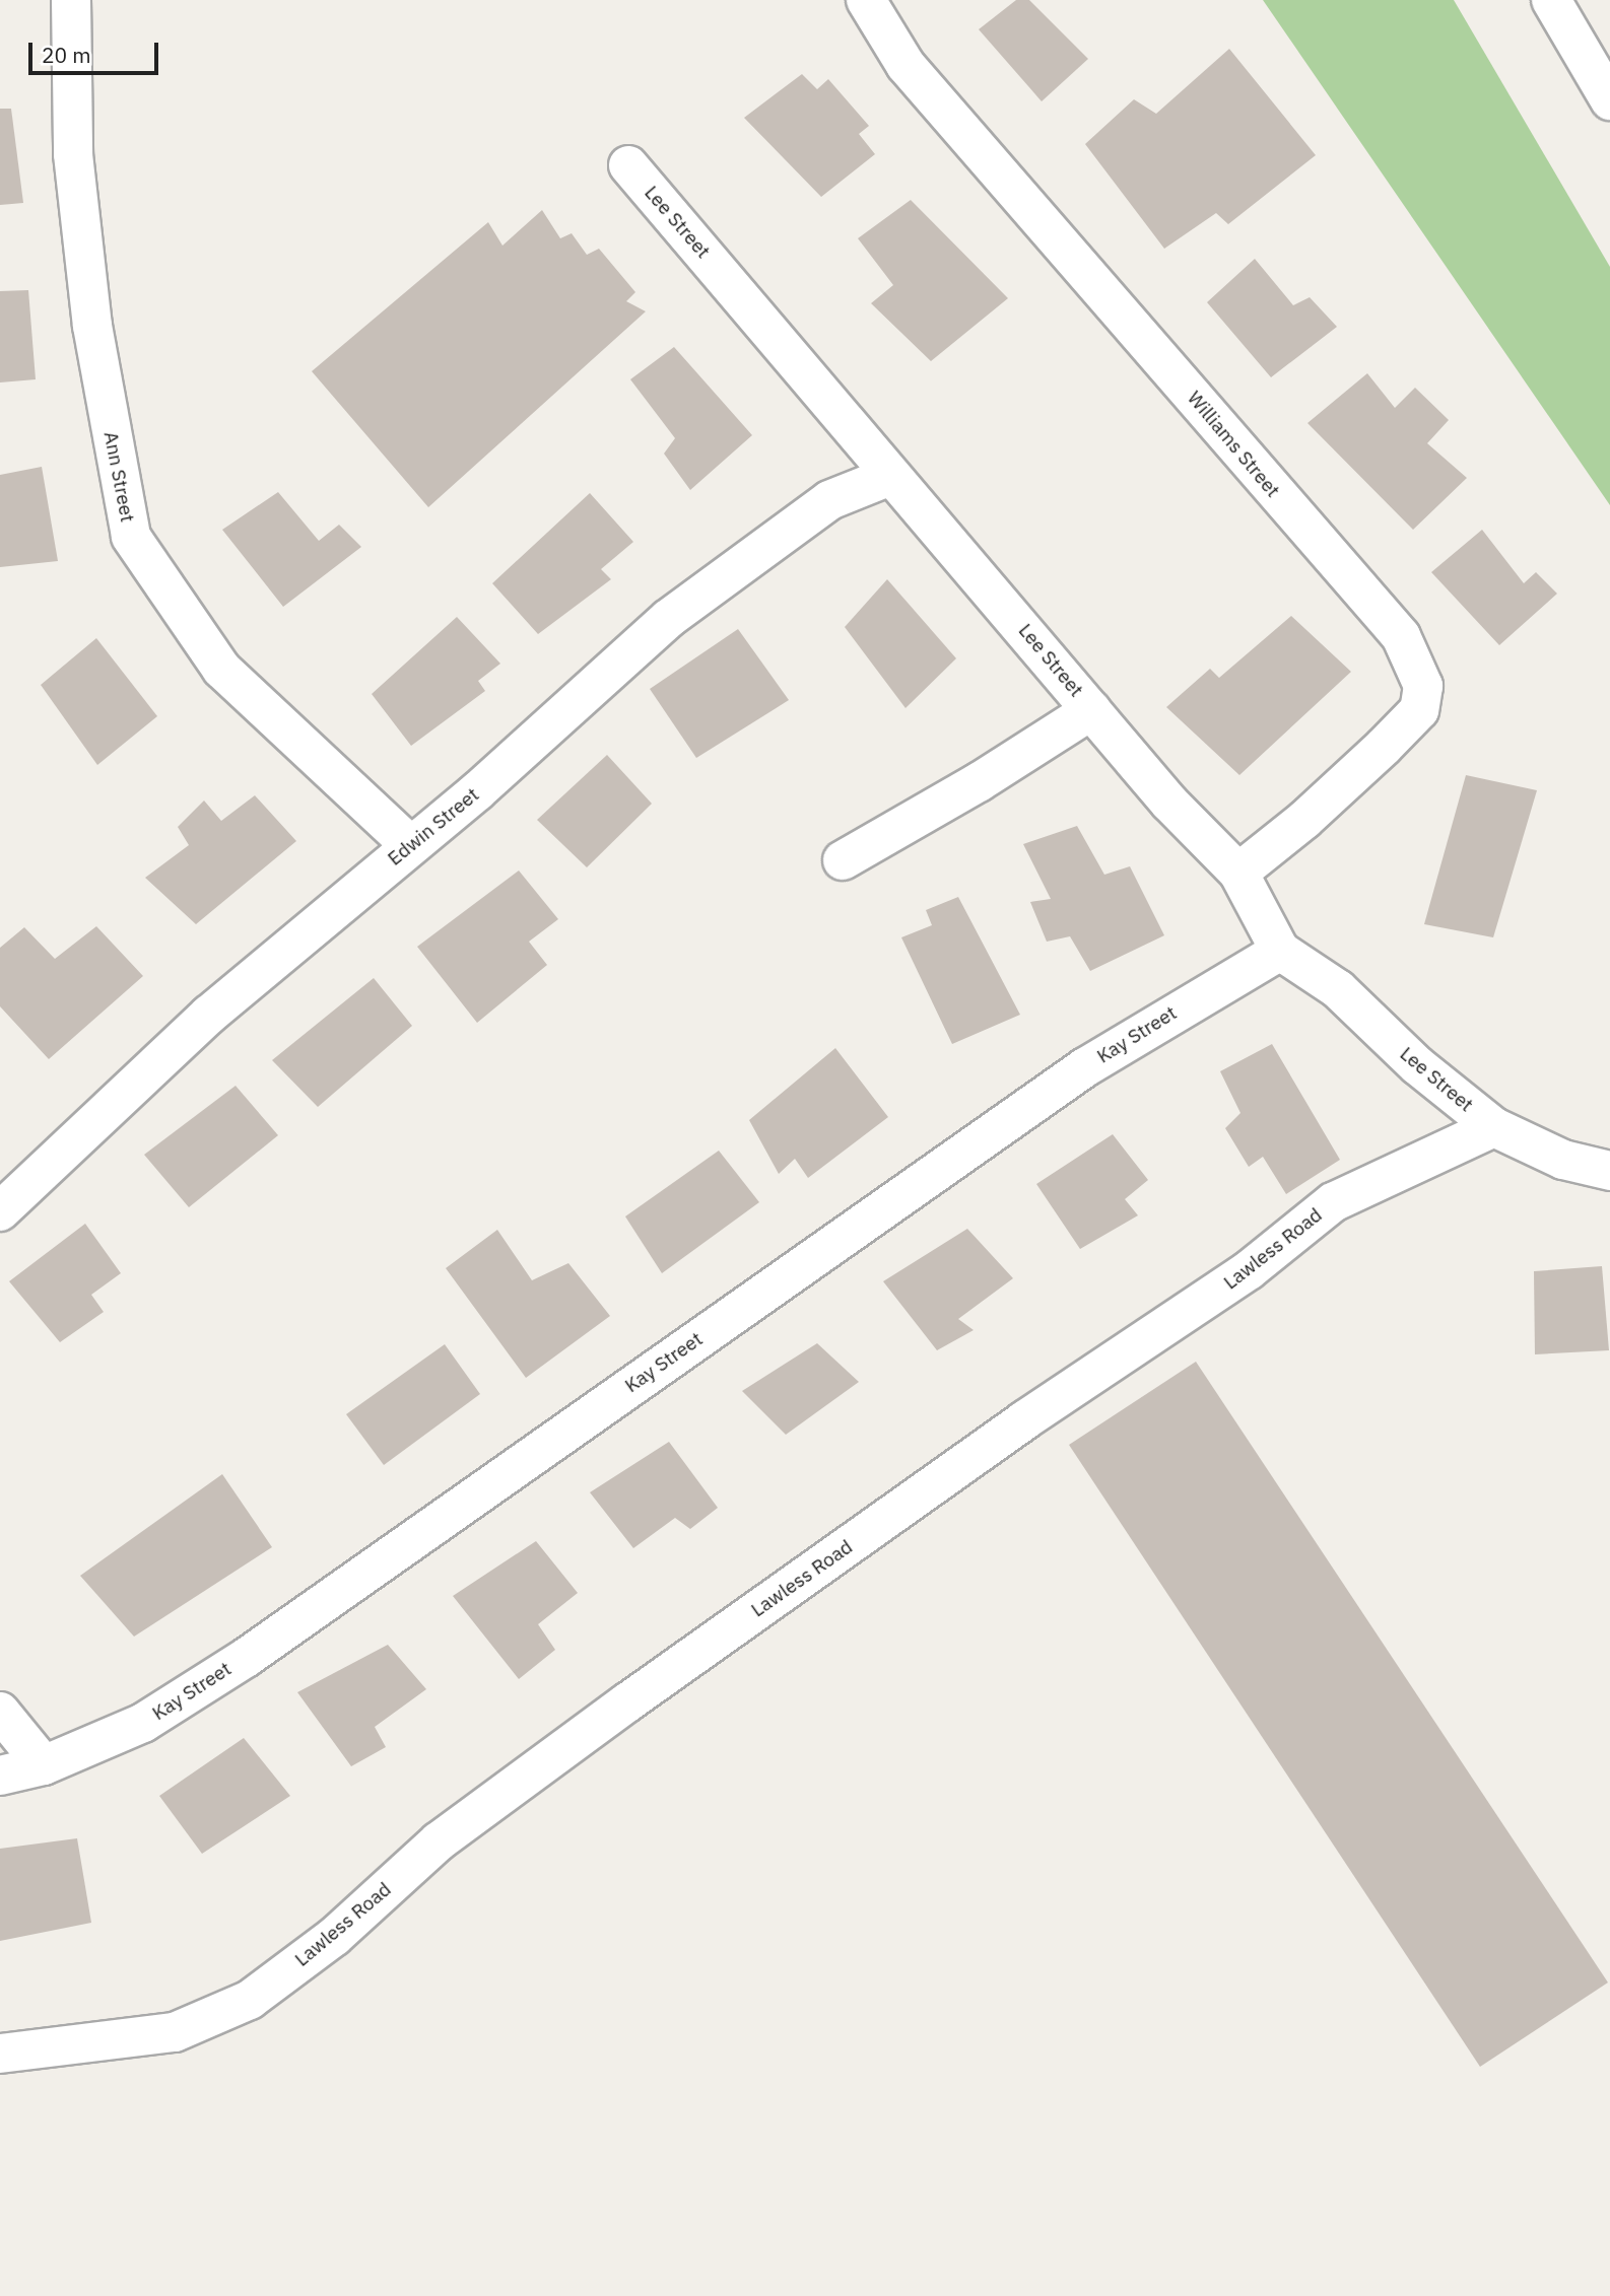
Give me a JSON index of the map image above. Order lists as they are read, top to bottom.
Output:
{
  "streets": {
    "street": [
      "Lee Street",
      "Williams Street",
      "Ann Street",
      "Edwin Street",
      "Kay Street",
      "Lawless Road"
    ]
  },
  "crossings": [
    ["Lee Street", "Williams Street"],
    ["Lee Street", "Edwin Street"],
    ["Lee Street", "Kay Street"],
    ["Lee Street", "Lawless Road"],
    ["Ann Street", "Edwin Street"]
  ],
  "scale_bar": "20 m"
}
